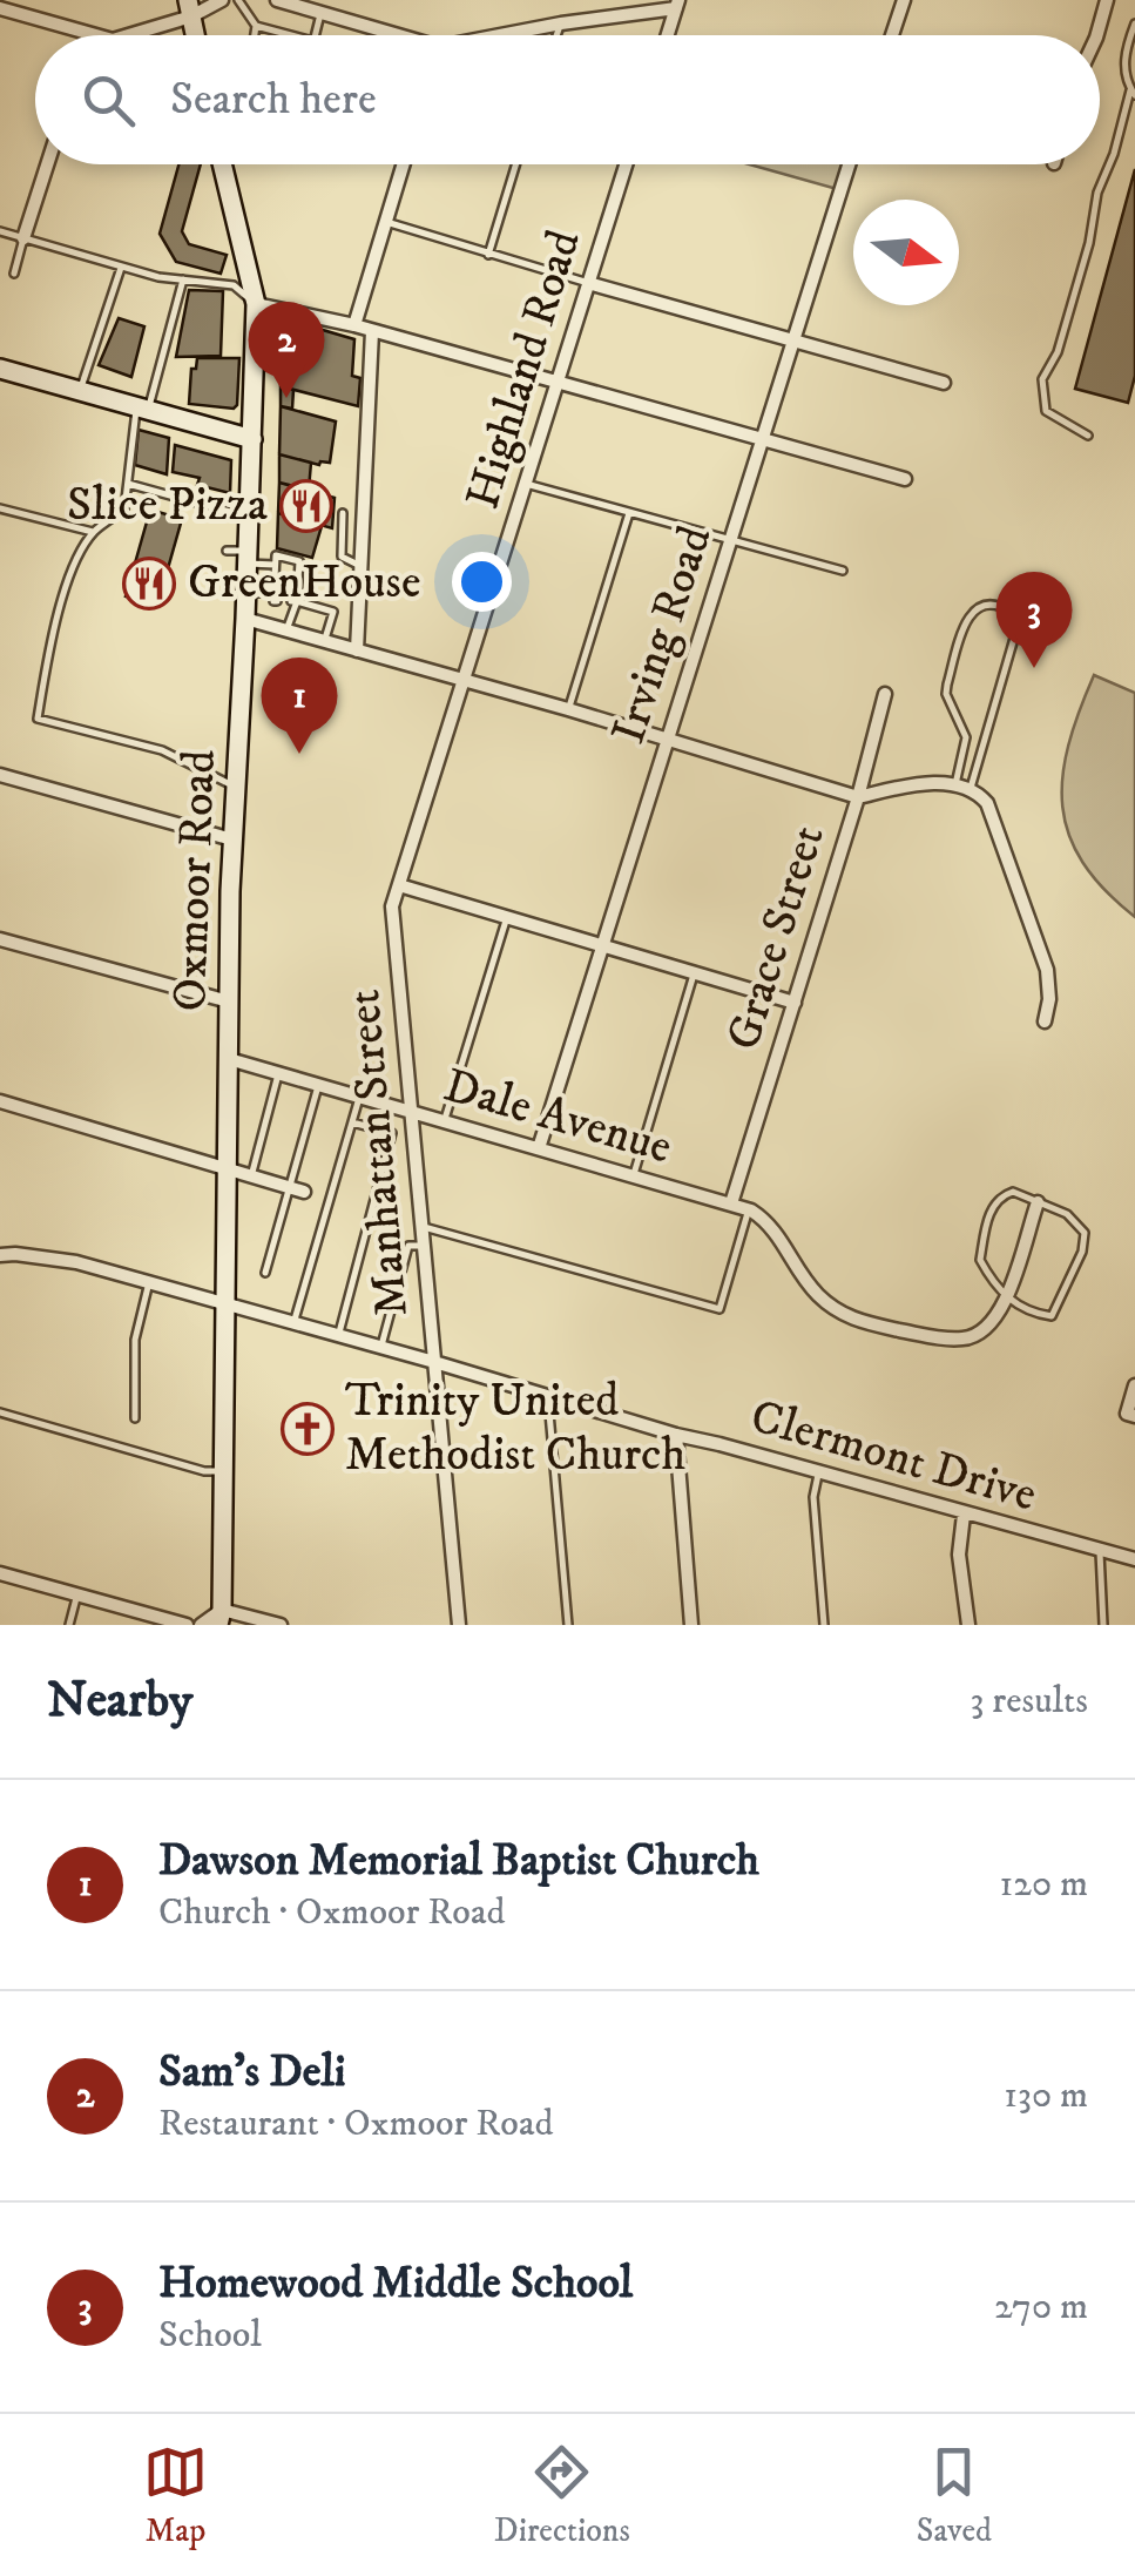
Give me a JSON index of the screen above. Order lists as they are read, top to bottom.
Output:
{
  "streets": {
    "main road": ["Oxmoor Road"],
    "street": [
      "Highland Road",
      "Irving Road",
      "Grace Street",
      "Dale Avenue",
      "Manhattan Street",
      "Clermont Drive"
    ]
  },
  "crossings": [
    ["Highland Road", "Manhattan Street"],
    ["Irving Road", "Dale Avenue"],
    ["Oxmoor Road", "Dale Avenue"],
    ["Oxmoor Road", "Clermont Drive"],
    ["Grace Street", "Dale Avenue"],
    ["Dale Avenue", "Manhattan Street"],
    ["Manhattan Street", "Clermont Drive"]
  ],
  "places": {
    "restaurant": ["Slice Pizza", "GreenHouse"],
    "church": ["Trinity United Methodist Church"]
  },
  "north": "right",
  "page": {
    "search": "Search here",
    "pins": ["2", "3", "1"],
    "heading": ["Nearby", "3 results"],
    "list": [
      {
        "mark": "1",
        "name": "Dawson Memorial Baptist Church",
        "note": "Church · Oxmoor Road",
        "value": "120 m"
      },
      {
        "mark": "2",
        "name": "Sam's Deli",
        "note": "Restaurant · Oxmoor Road",
        "value": "130 m"
      },
      {
        "mark": "3",
        "name": "Homewood Middle School",
        "note": "School",
        "value": "270 m"
      }
    ],
    "nav": ["Map", "Directions", "Saved"]
  }
}
